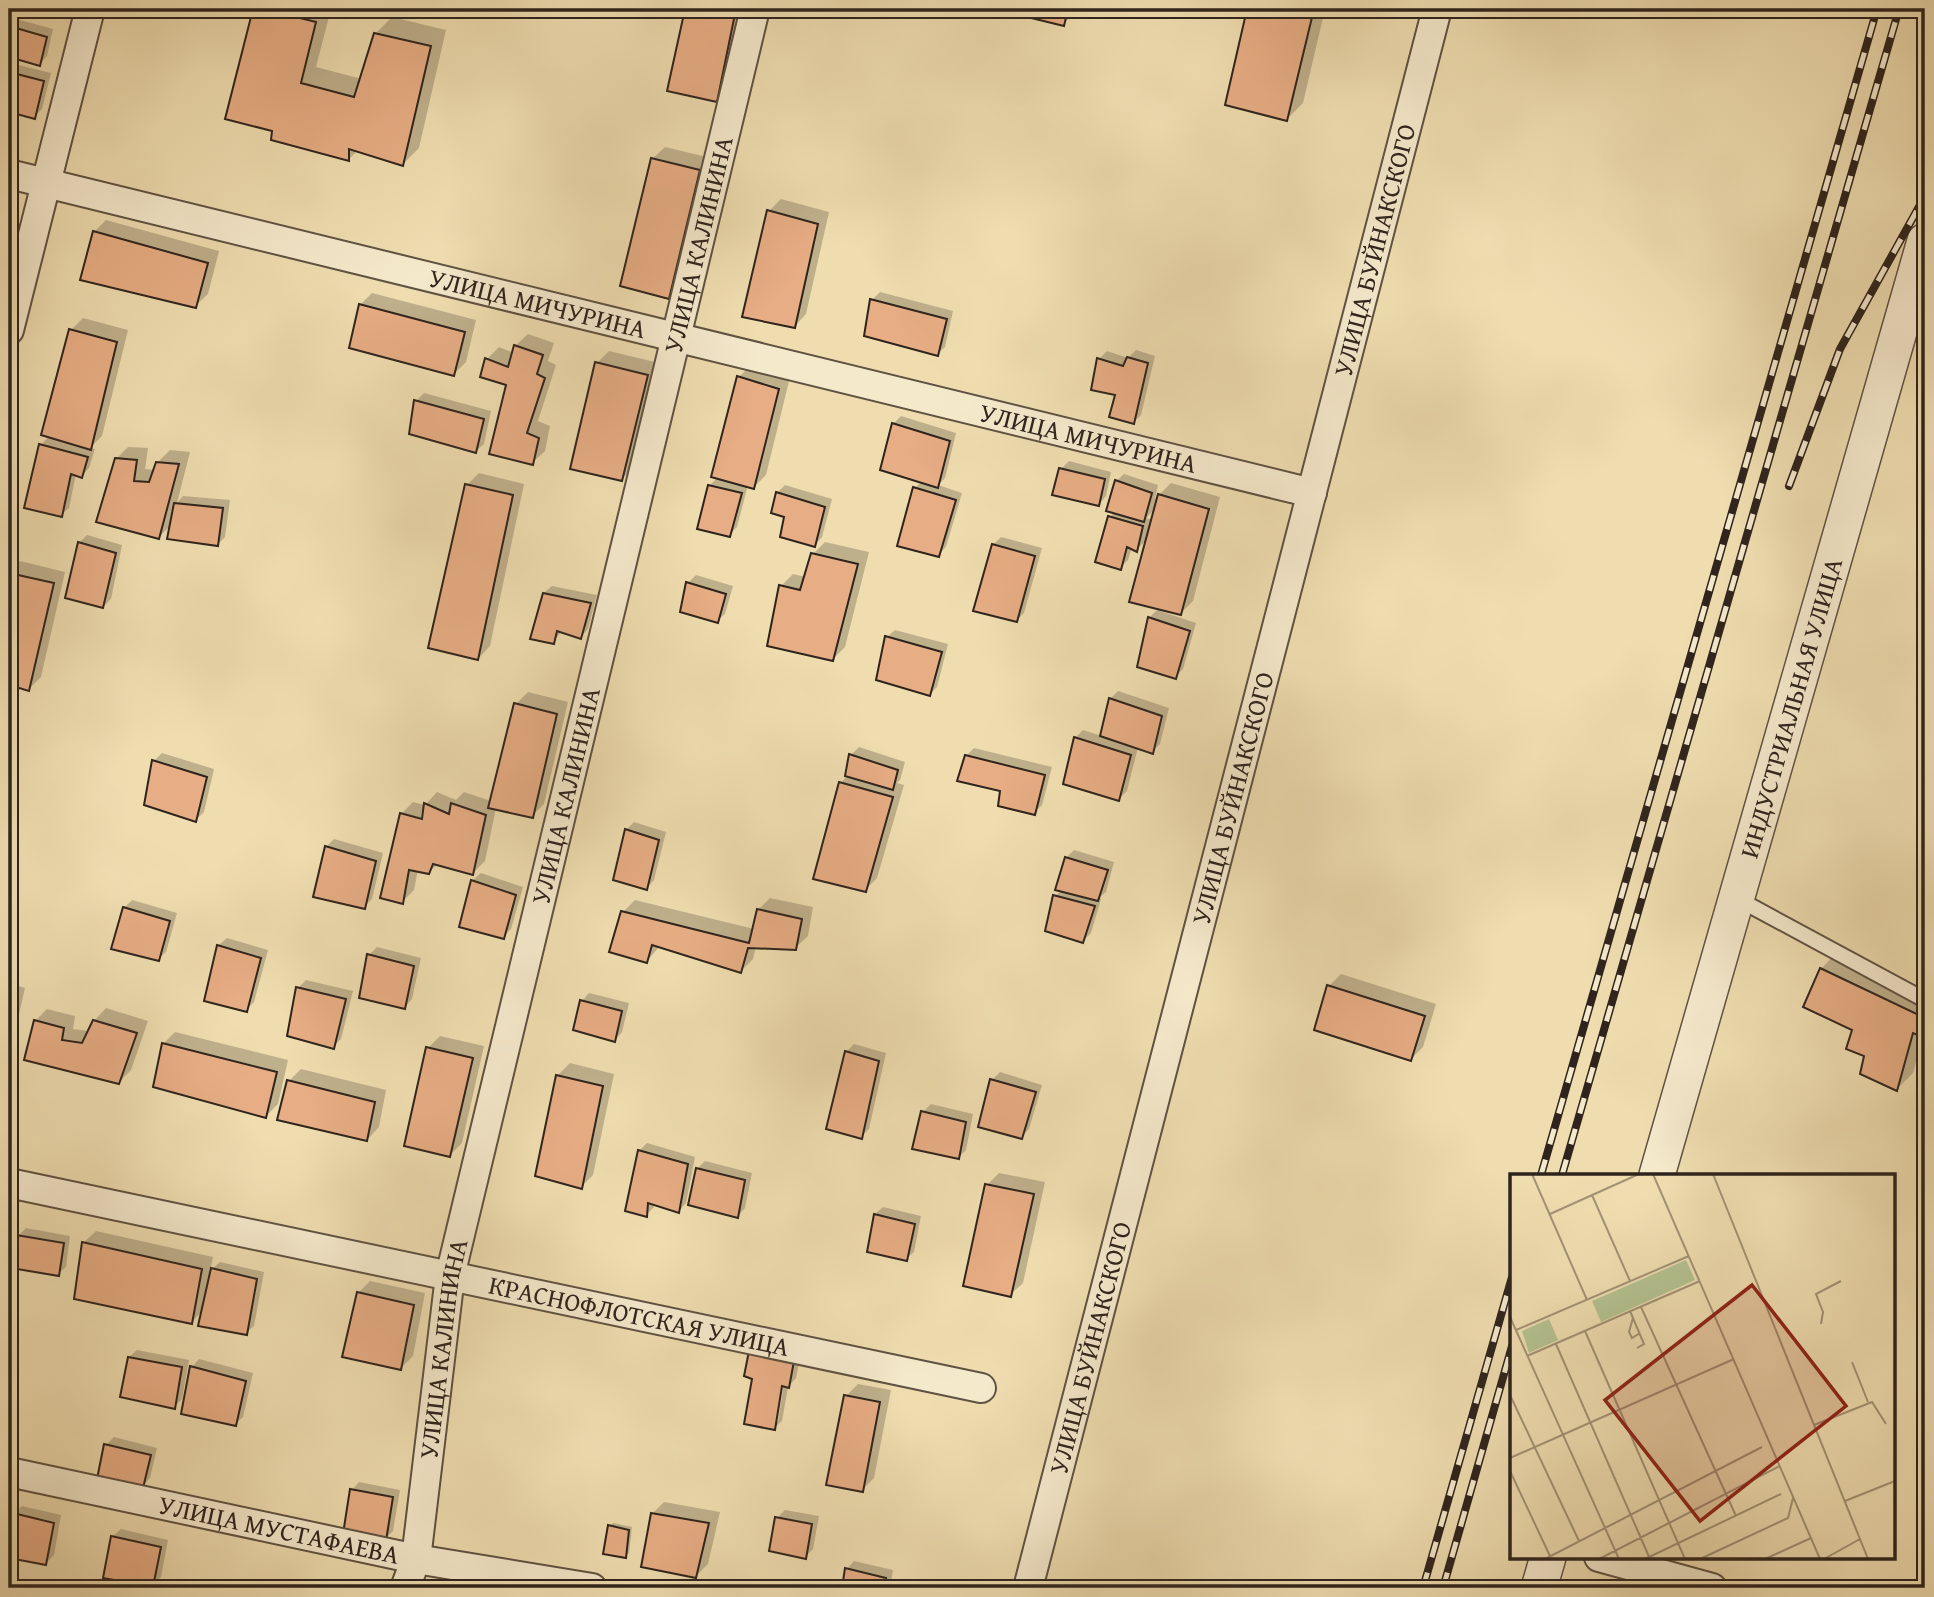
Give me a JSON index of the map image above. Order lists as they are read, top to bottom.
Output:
{
  "streets": {
    "street": [
      "УЛИЦА КАЛИНИНА",
      "УЛИЦА БУЙНАКСКОГО",
      "УЛИЦА МИЧУРИНА",
      "ИНДУСТРИАЛЬНАЯ УЛИЦА",
      "КРАСНОФЛОТСКАЯ УЛИЦА",
      "УЛИЦА МУСТАФАЕВА"
    ]
  },
  "crossings": [
    ["УЛИЦА КАЛИНИНА", "УЛИЦА МИЧУРИНА"],
    ["УЛИЦА КАЛИНИНА", "КРАСНОФЛОТСКАЯ УЛИЦА"],
    ["УЛИЦА КАЛИНИНА", "УЛИЦА МУСТАФАЕВА"],
    ["УЛИЦА БУЙНАКСКОГО", "УЛИЦА МИЧУРИНА"]
  ]
}
